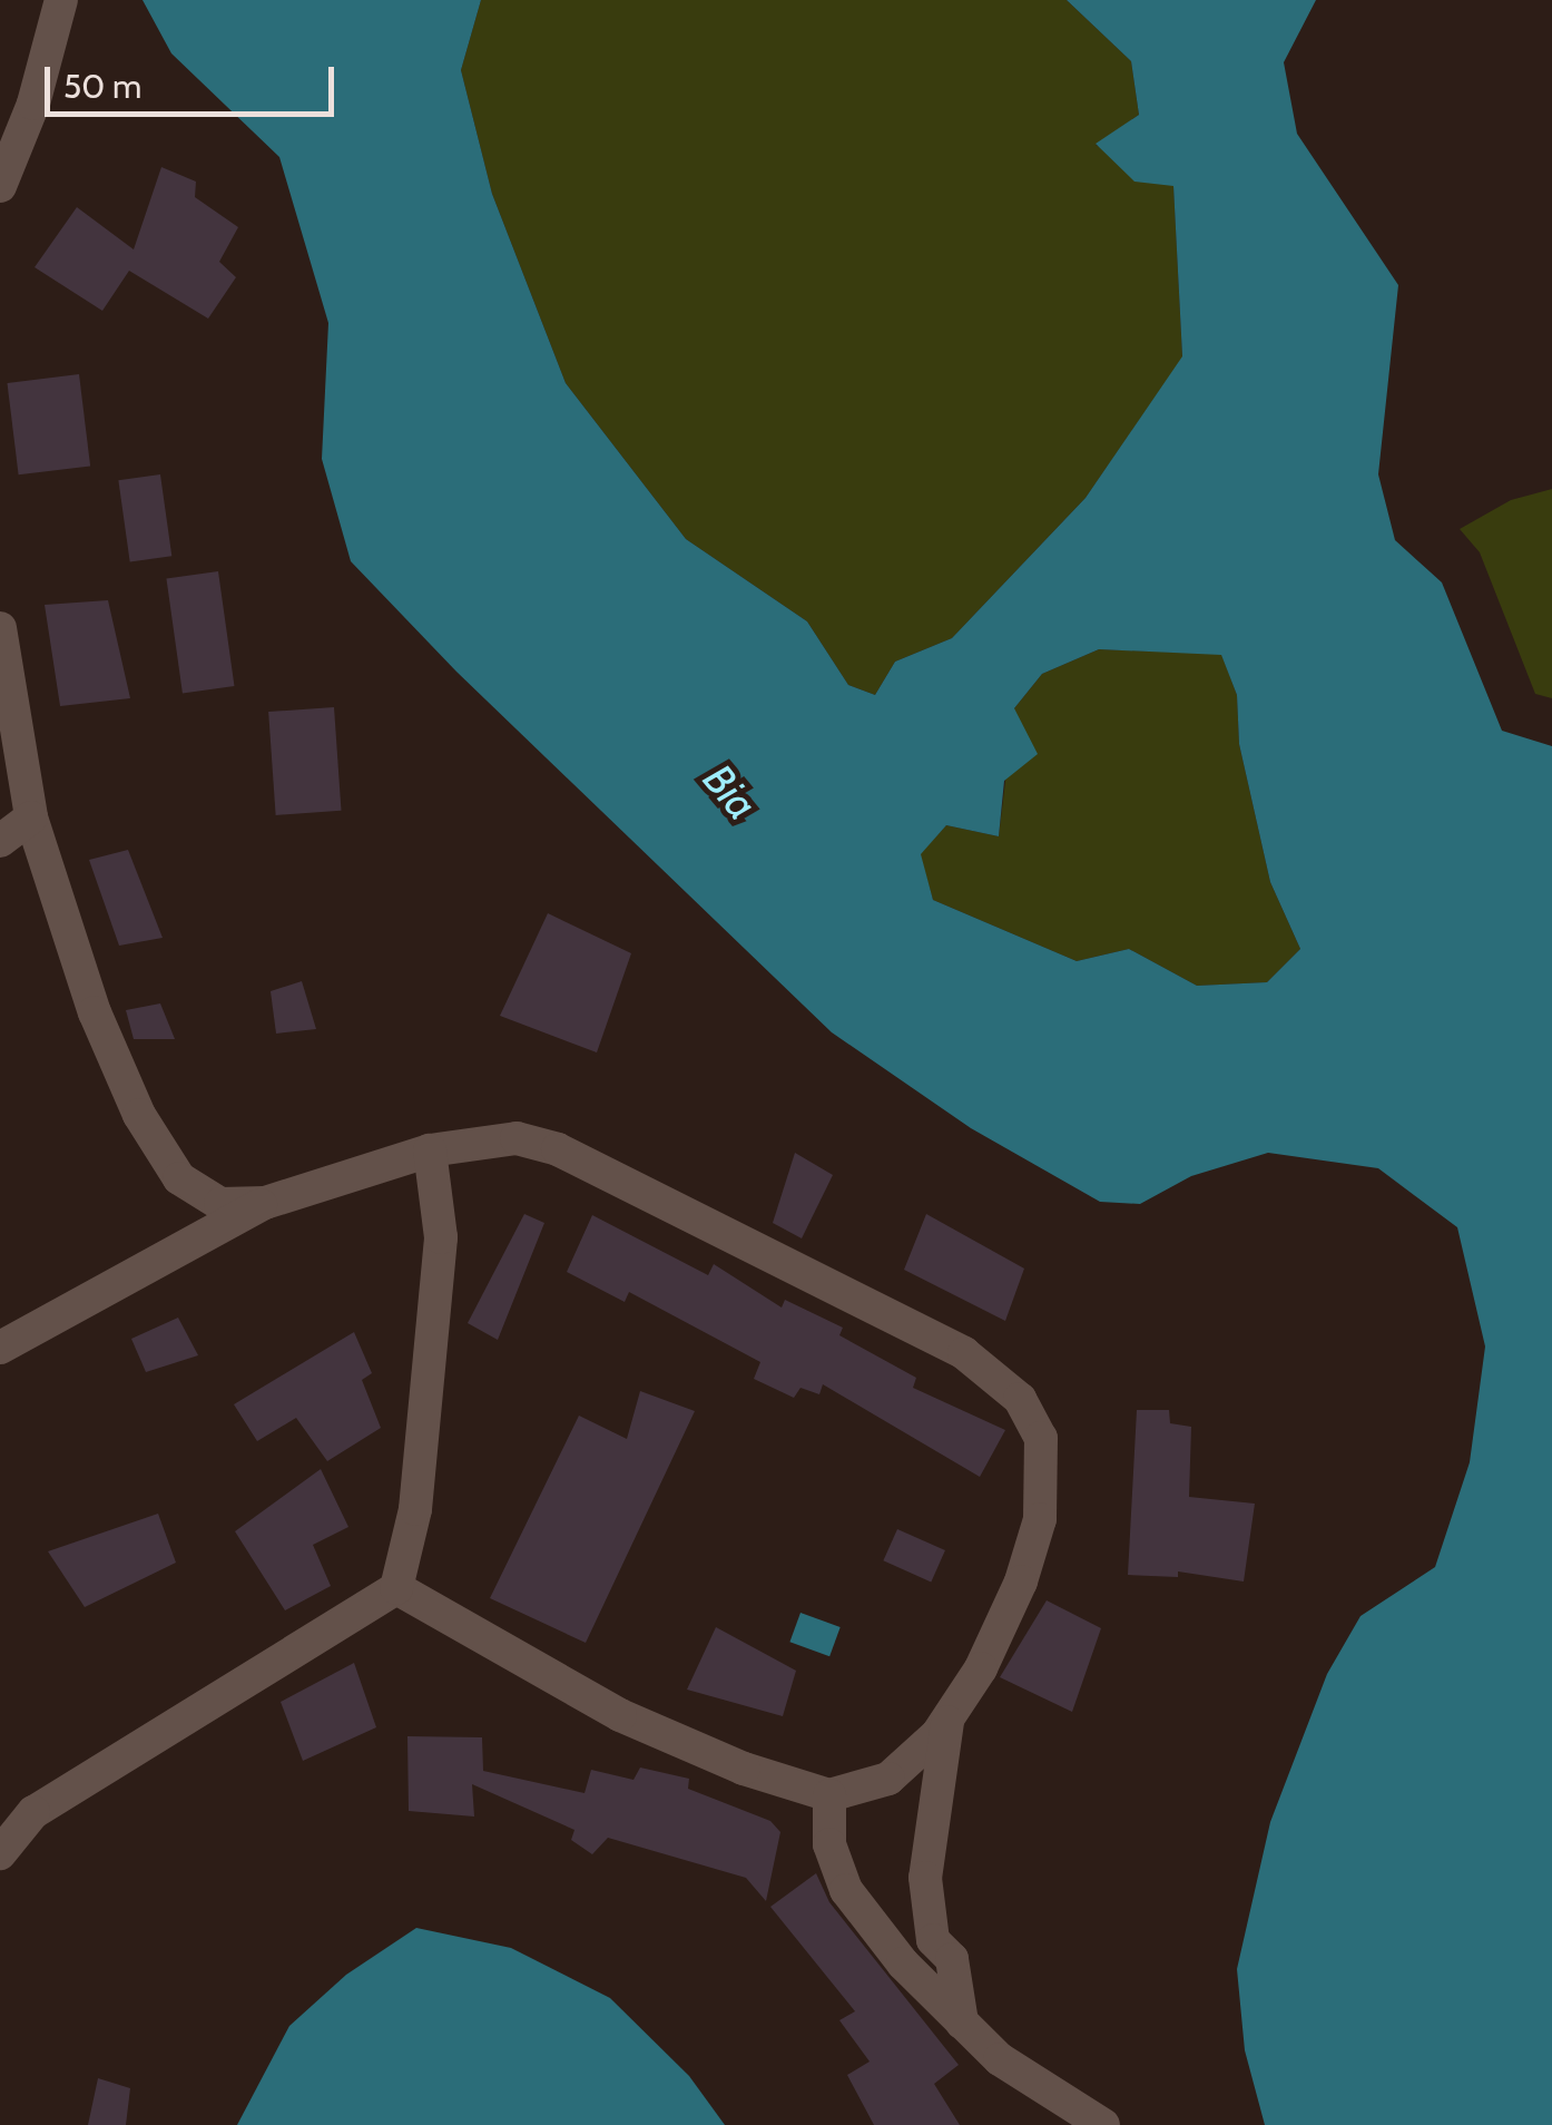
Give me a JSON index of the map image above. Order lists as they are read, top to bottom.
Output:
{
  "water": ["Bia"],
  "scale_bar": "50 m"
}
